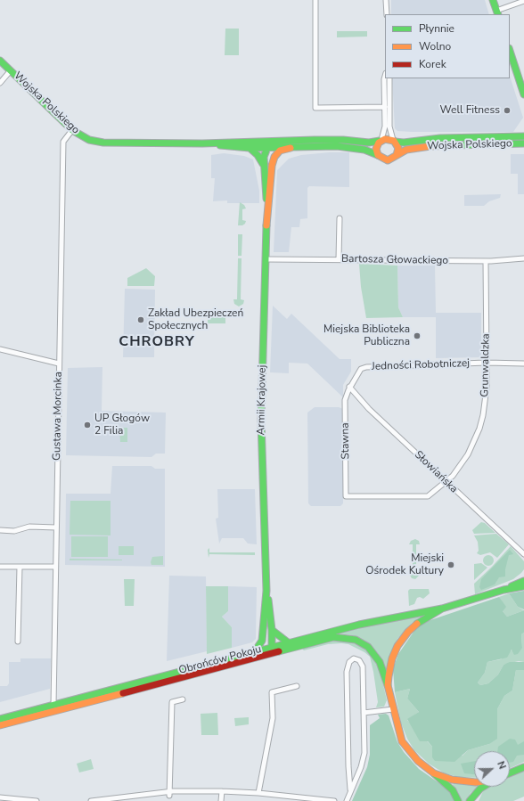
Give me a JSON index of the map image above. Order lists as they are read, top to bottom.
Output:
{
  "streets": {
    "street": [
      "Wojska Polskiego",
      "Bartosza Głowackiego",
      "Jedności Robotniczej",
      "Grunwaldzka",
      "Armii Krajowej",
      "Gustawa Morcinka",
      "Stawna",
      "Słowiańska",
      "Obrońców Pokoju"
    ]
  },
  "crossings": [
    ["Wojska Polskiego", "Armii Krajowej"],
    ["Wojska Polskiego", "Gustawa Morcinka"],
    ["Bartosza Głowackiego", "Grunwaldzka"],
    ["Bartosza Głowackiego", "Armii Krajowej"],
    ["Jedności Robotniczej", "Grunwaldzka"],
    ["Jedności Robotniczej", "Stawna"],
    ["Jedności Robotniczej", "Słowiańska"],
    ["Grunwaldzka", "Stawna"],
    ["Grunwaldzka", "Słowiańska"],
    ["Armii Krajowej", "Obrońców Pokoju"],
    ["Gustawa Morcinka", "Obrońców Pokoju"],
    ["Stawna", "Słowiańska"]
  ],
  "districts": ["CHROBRY"],
  "places": [
    "Well Fitness",
    "Zakład Ubezpieczeń Społecznych",
    "Miejska Biblioteka Publiczna",
    "UP Głogów 2 Filia",
    "Miejski Ośrodek Kultury"
  ],
  "legend": ["Płynnie", "Wolno", "Korek"],
  "north": "right"
}
